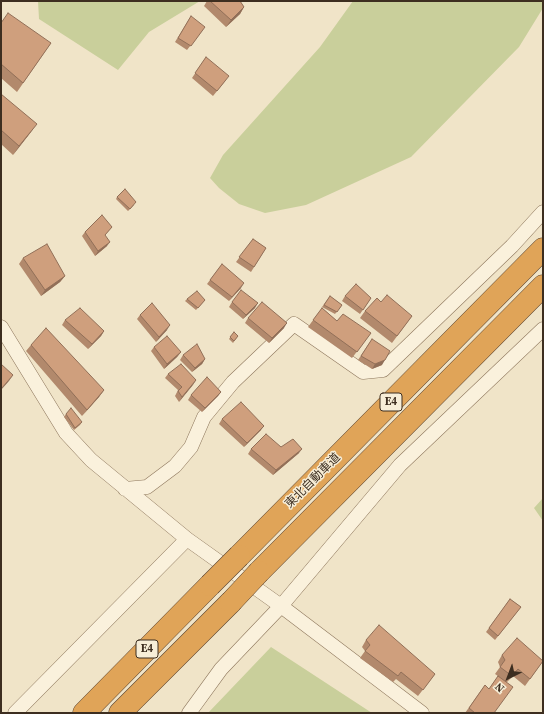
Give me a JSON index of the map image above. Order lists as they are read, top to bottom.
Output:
{
  "streets": {
    "highway": ["E4", "東北自動車道"]
  },
  "north": "bottom left"
}
